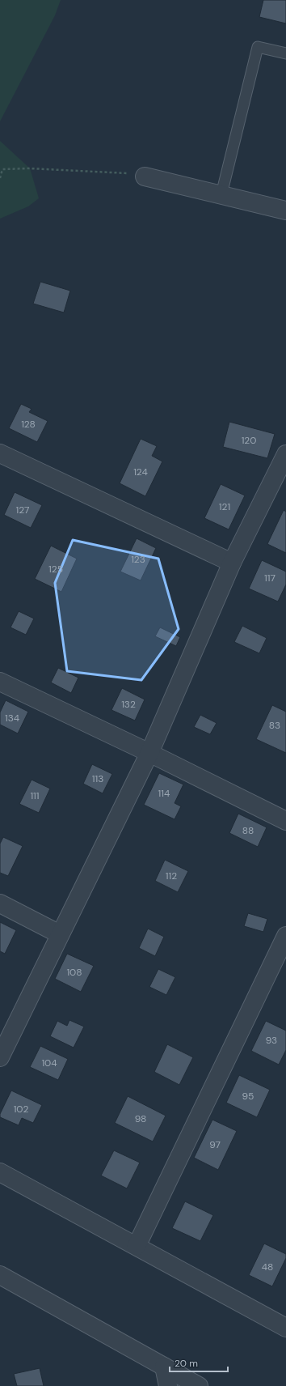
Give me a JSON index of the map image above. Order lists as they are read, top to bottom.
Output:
{
  "house_numbers": [
    "128",
    "120",
    "124",
    "121",
    "127",
    "123",
    "125",
    "117",
    "132",
    "134",
    "83",
    "113",
    "114",
    "111",
    "88",
    "112",
    "108",
    "93",
    "104",
    "95",
    "102",
    "98",
    "97",
    "48"
  ],
  "scale_bar": "20 m"
}
